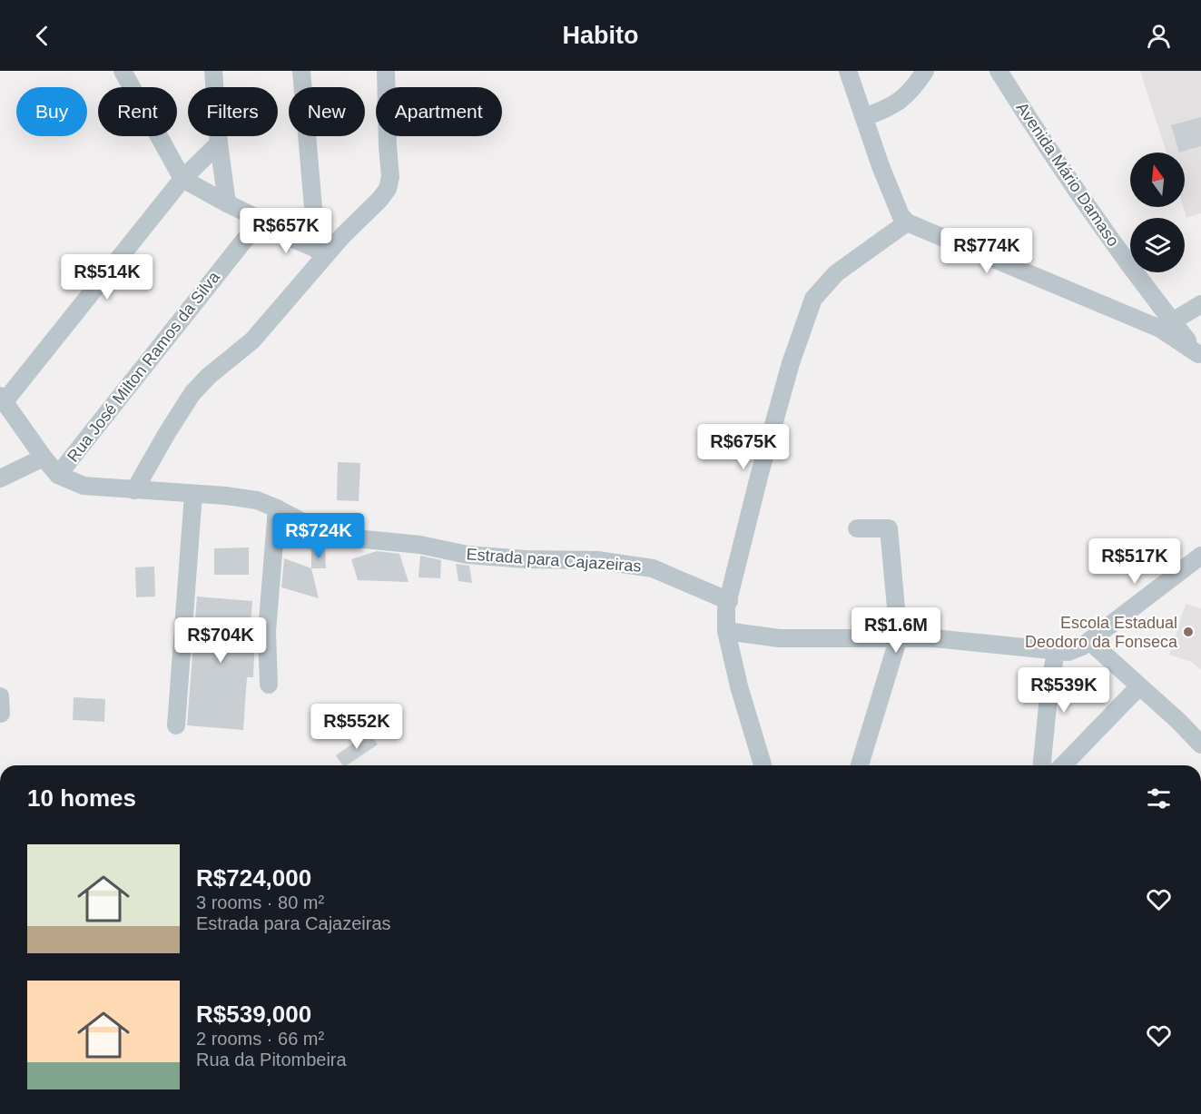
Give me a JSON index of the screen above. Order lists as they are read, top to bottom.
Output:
{
  "streets": {
    "street": ["Avenida Mário Damaso", "Rua José Milton Ramos da Silva", "Estrada para Cajazeiras"]
  },
  "crossings": [
    ["Rua José Milton Ramos da Silva", "Estrada para Cajazeiras"]
  ],
  "places": ["Escola Estadual Deodoro da Fonseca"],
  "north": "top",
  "page": {
    "header": "Habito",
    "chip": [
      "Buy",
      "Rent",
      "Filters",
      "New",
      "Apartment"
    ],
    "price": [
      "R$657K",
      "R$774K",
      "R$514K",
      "R$675K",
      "R$724K",
      "R$517K",
      "R$1.6M",
      "R$704K",
      "R$539K",
      "R$552K"
    ],
    "heading": "10 homes",
    "list": [
      {
        "name": "R$724,000",
        "note": "3 rooms · 80 m² · Estrada para Cajazeiras"
      },
      {
        "name": "R$539,000",
        "note": "2 rooms · 66 m² · Rua da Pitombeira"
      }
    ]
  }
}
